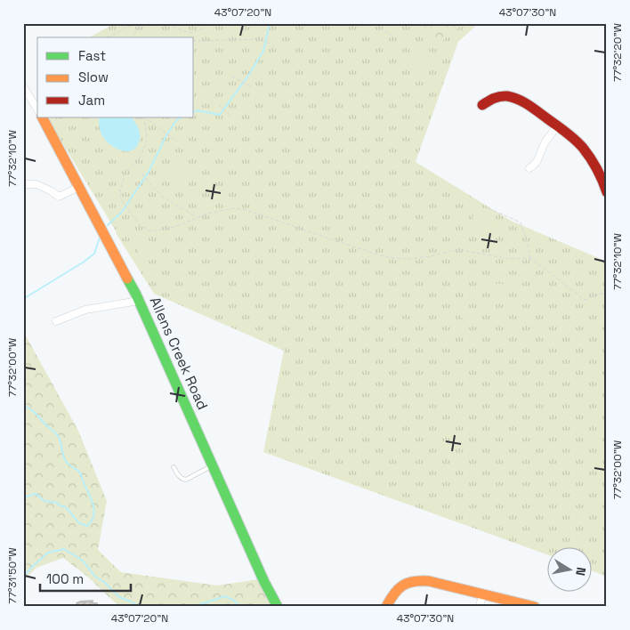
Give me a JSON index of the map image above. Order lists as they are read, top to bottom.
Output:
{
  "streets": {
    "street": ["Allens Creek Road"]
  },
  "legend": ["Fast", "Slow", "Jam"],
  "scale_bar": "100 m",
  "north": "right",
  "coordinates": [
    "43°07'20\"N",
    "43°07'30\"N",
    "77°32'20\"W",
    "77°32'10\"W",
    "77°32'00\"W",
    "77°31'50\"W"
  ]
}
